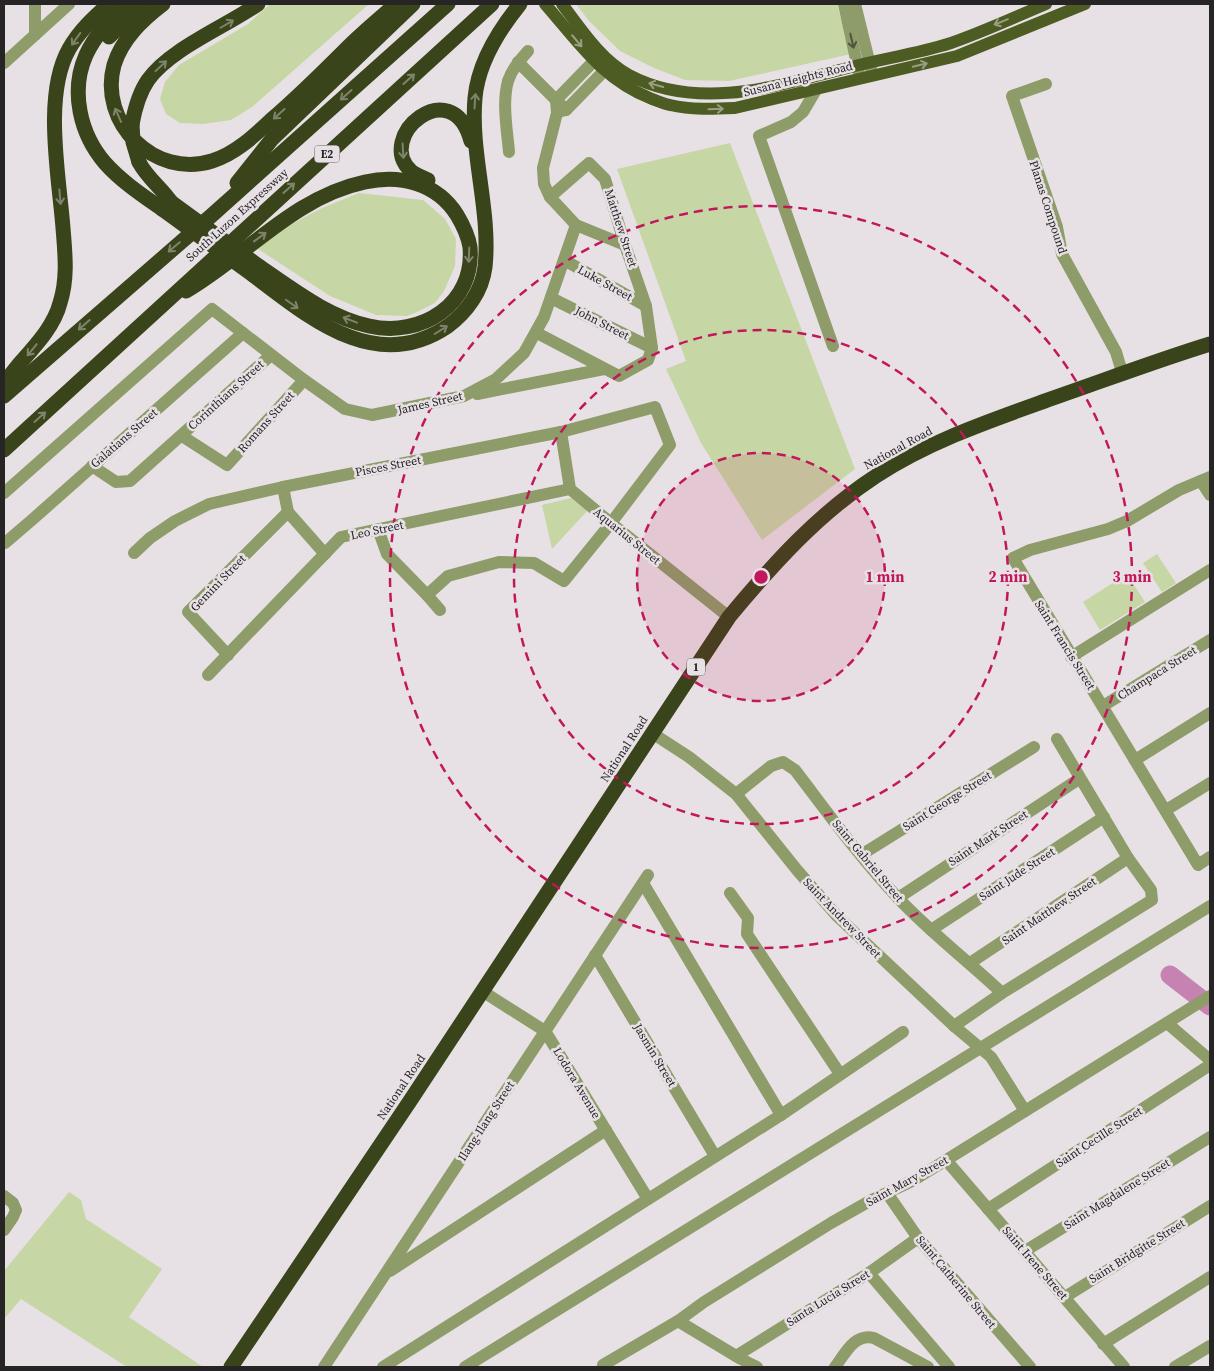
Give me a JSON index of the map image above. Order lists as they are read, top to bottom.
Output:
{
  "streets": {
    "highway": [
      "E2",
      "South Luzon Expressway",
      "National Road",
      "1"
    ],
    "main road": ["Susana Heights Road"],
    "street": [
      "Planas Compound",
      "Matthew Street",
      "Luke Street",
      "John Street",
      "Corinthians Street",
      "James Street",
      "Romans Street",
      "Galatians Street",
      "Pisces Street",
      "Leo Street",
      "Aquarius Street",
      "Gemini Street",
      "Saint Francis Street",
      "Champaca Street",
      "Saint George Street",
      "Saint Mark Street",
      "Saint Gabriel Street",
      "Saint Jude Street",
      "Saint Matthew Street",
      "Saint Andrew Street",
      "Jasmin Street",
      "Lodora Avenue",
      "Ilang-Ilang Street",
      "Saint Cecille Street",
      "Saint Mary Street",
      "Saint Magdalene Street",
      "Saint Bridgitte Street",
      "Saint Irene Street",
      "Saint Catherine Street",
      "Santa Lucia Street"
    ]
  },
  "crossings": [
    ["Planas Compound", "National Road"],
    ["Matthew Street", "Luke Street"],
    ["Matthew Street", "John Street"],
    ["Luke Street", "James Street"],
    ["John Street", "James Street"],
    ["Corinthians Street", "James Street"],
    ["Corinthians Street", "Romans Street"],
    ["Corinthians Street", "Galatians Street"],
    ["James Street", "Romans Street"],
    ["James Street", "Galatians Street"],
    ["National Road", "Aquarius Street"],
    ["National Road", "Saint Andrew Street"],
    ["National Road", "Lodora Avenue"],
    ["Pisces Street", "Aquarius Street"],
    ["Leo Street", "Aquarius Street"],
    ["Leo Street", "Gemini Street"],
    ["Saint Francis Street", "Champaca Street"],
    ["Saint George Street", "Saint Gabriel Street"],
    ["Saint Mark Street", "Saint Gabriel Street"],
    ["Saint Gabriel Street", "Saint Jude Street"],
    ["Saint Gabriel Street", "Saint Matthew Street"],
    ["Saint Gabriel Street", "Saint Andrew Street"],
    ["Saint Andrew Street", "Saint Mary Street"],
    ["Jasmin Street", "Ilang-Ilang Street"],
    ["Lodora Avenue", "Ilang-Ilang Street"],
    ["Saint Cecille Street", "Saint Irene Street"],
    ["Saint Mary Street", "Saint Irene Street"],
    ["Saint Mary Street", "Saint Catherine Street"],
    ["Saint Magdalene Street", "Saint Irene Street"],
    ["Saint Bridgitte Street", "Saint Irene Street"],
    ["Saint Catherine Street", "Santa Lucia Street"]
  ],
  "rings": ["1 min", "2 min", "3 min"]
}
